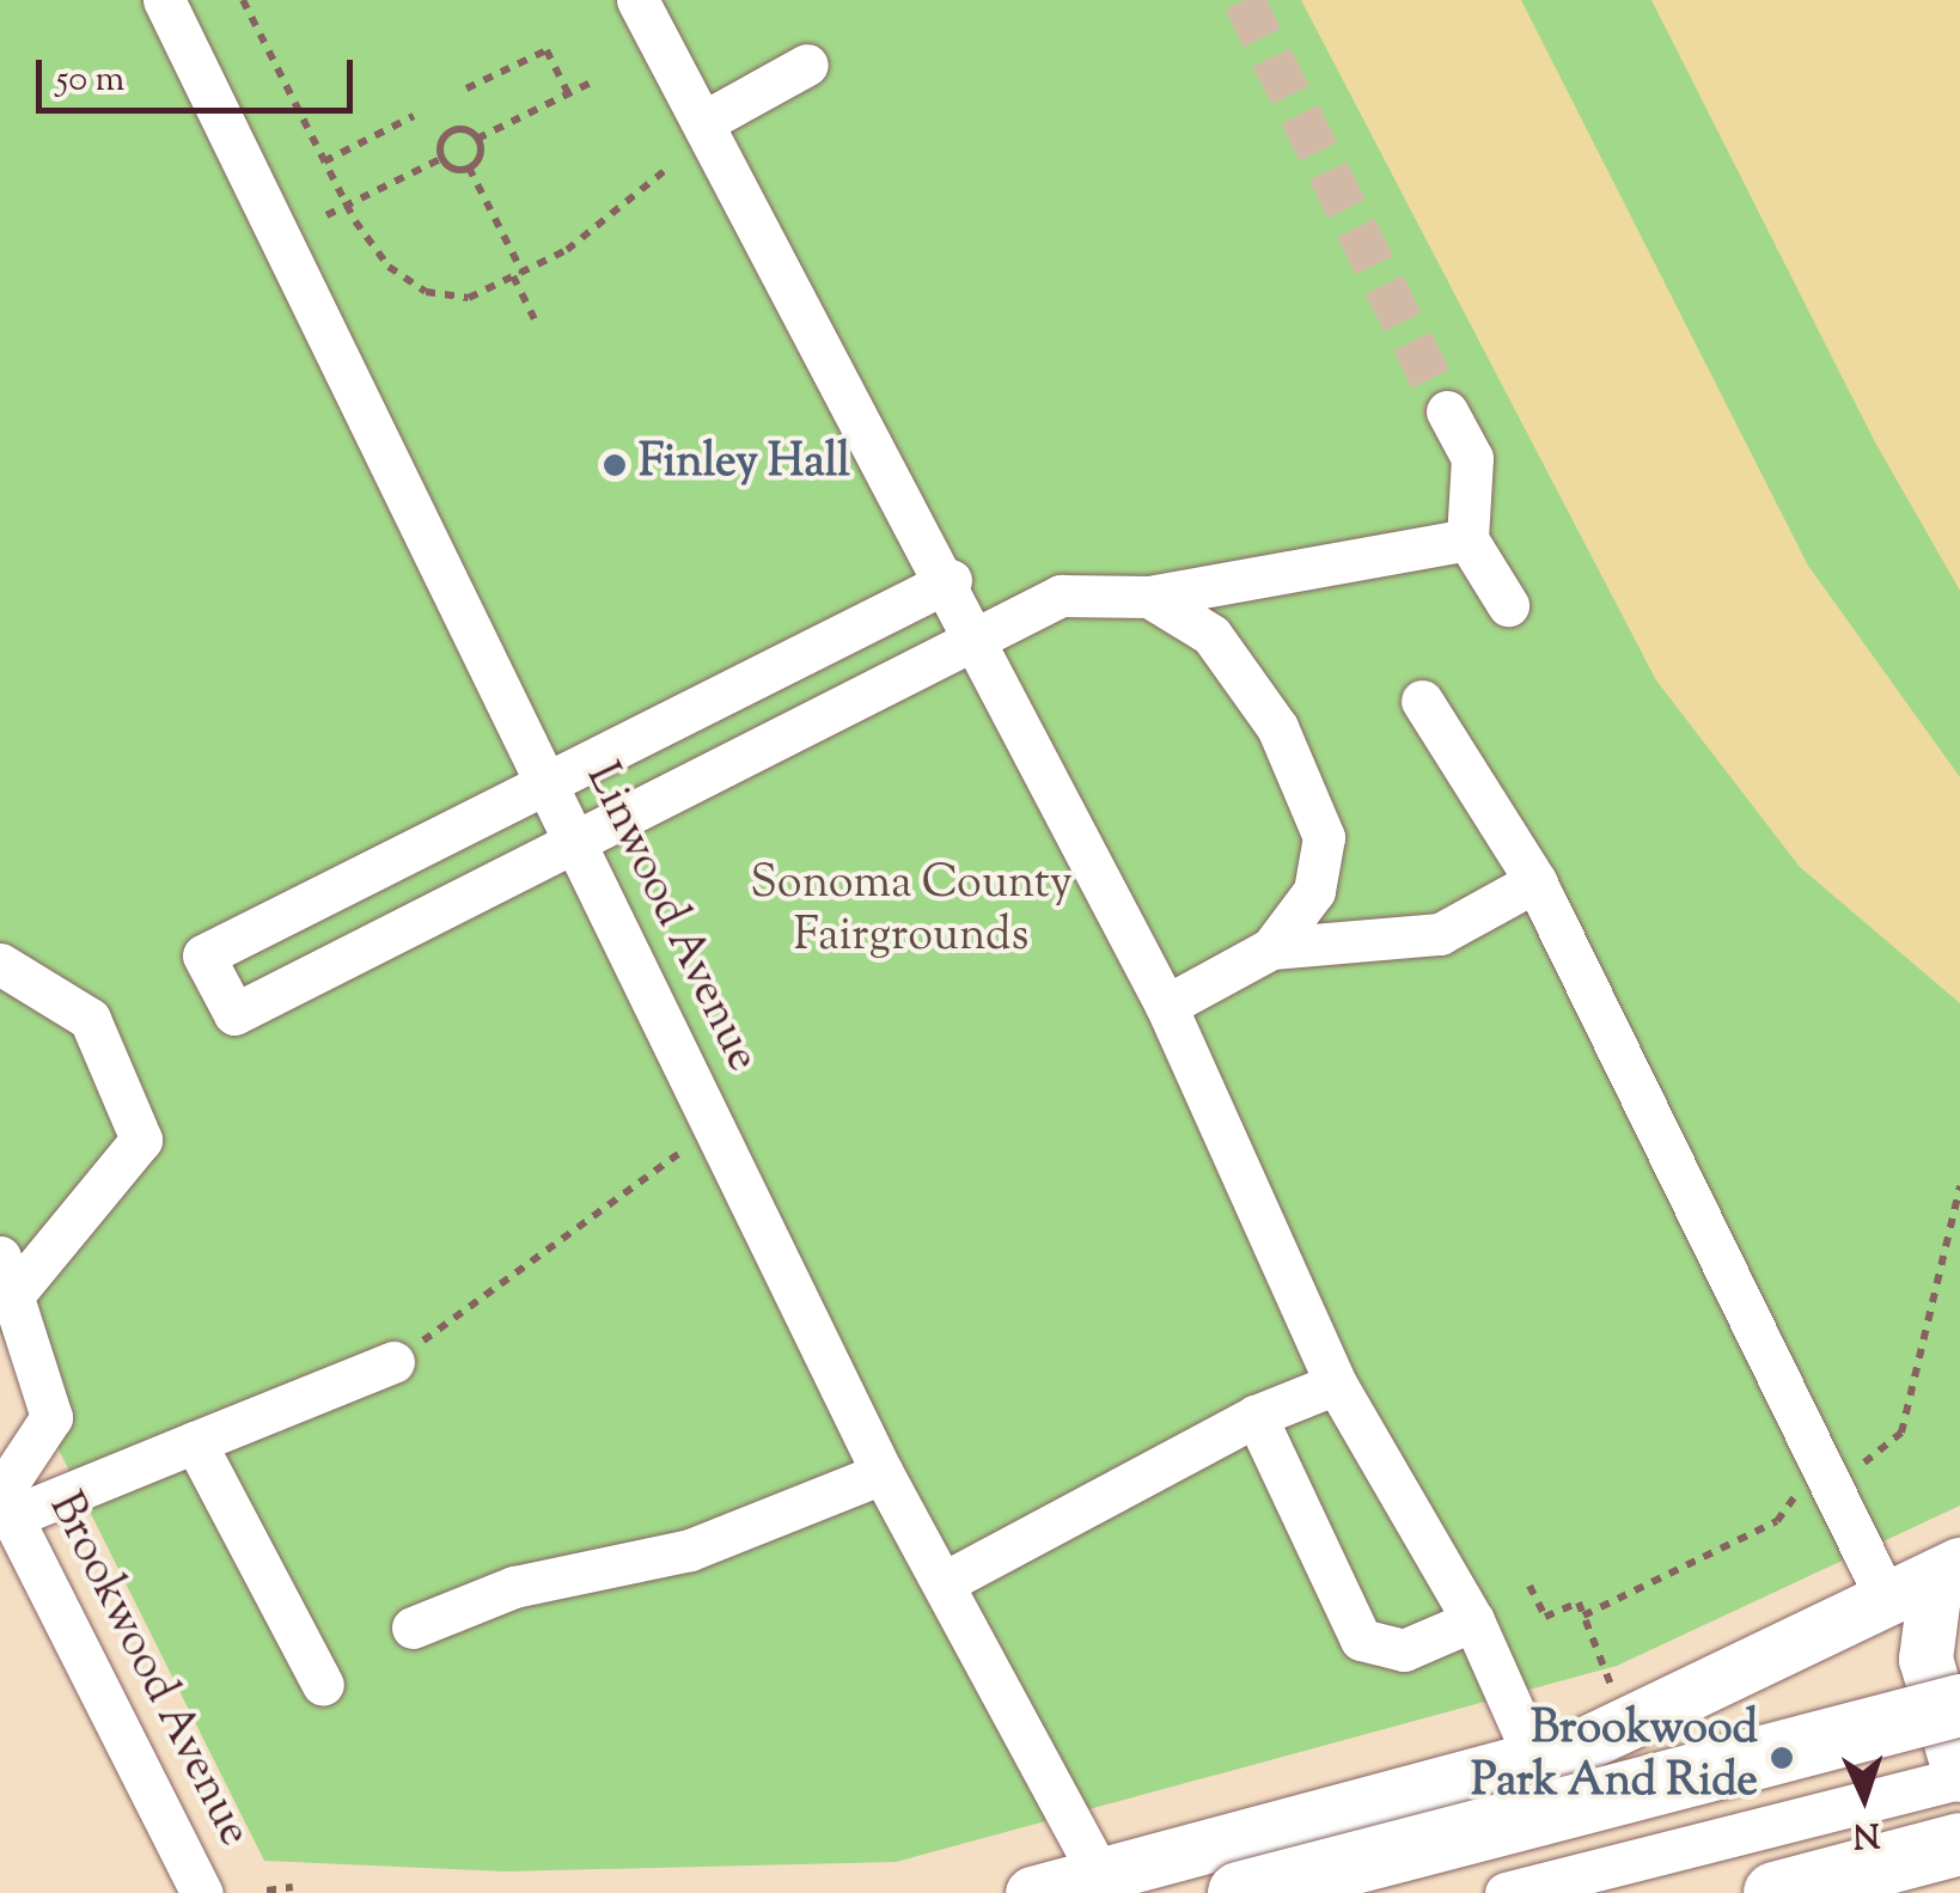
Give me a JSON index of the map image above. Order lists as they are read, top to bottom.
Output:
{
  "streets": {
    "street": ["Linwood Avenue", "Brookwood Avenue"]
  },
  "parks": ["Sonoma County Fairgrounds"],
  "places": ["Finley Hall", "Brookwood Park And Ride"],
  "scale_bar": "50 m",
  "north": "bottom"
}
